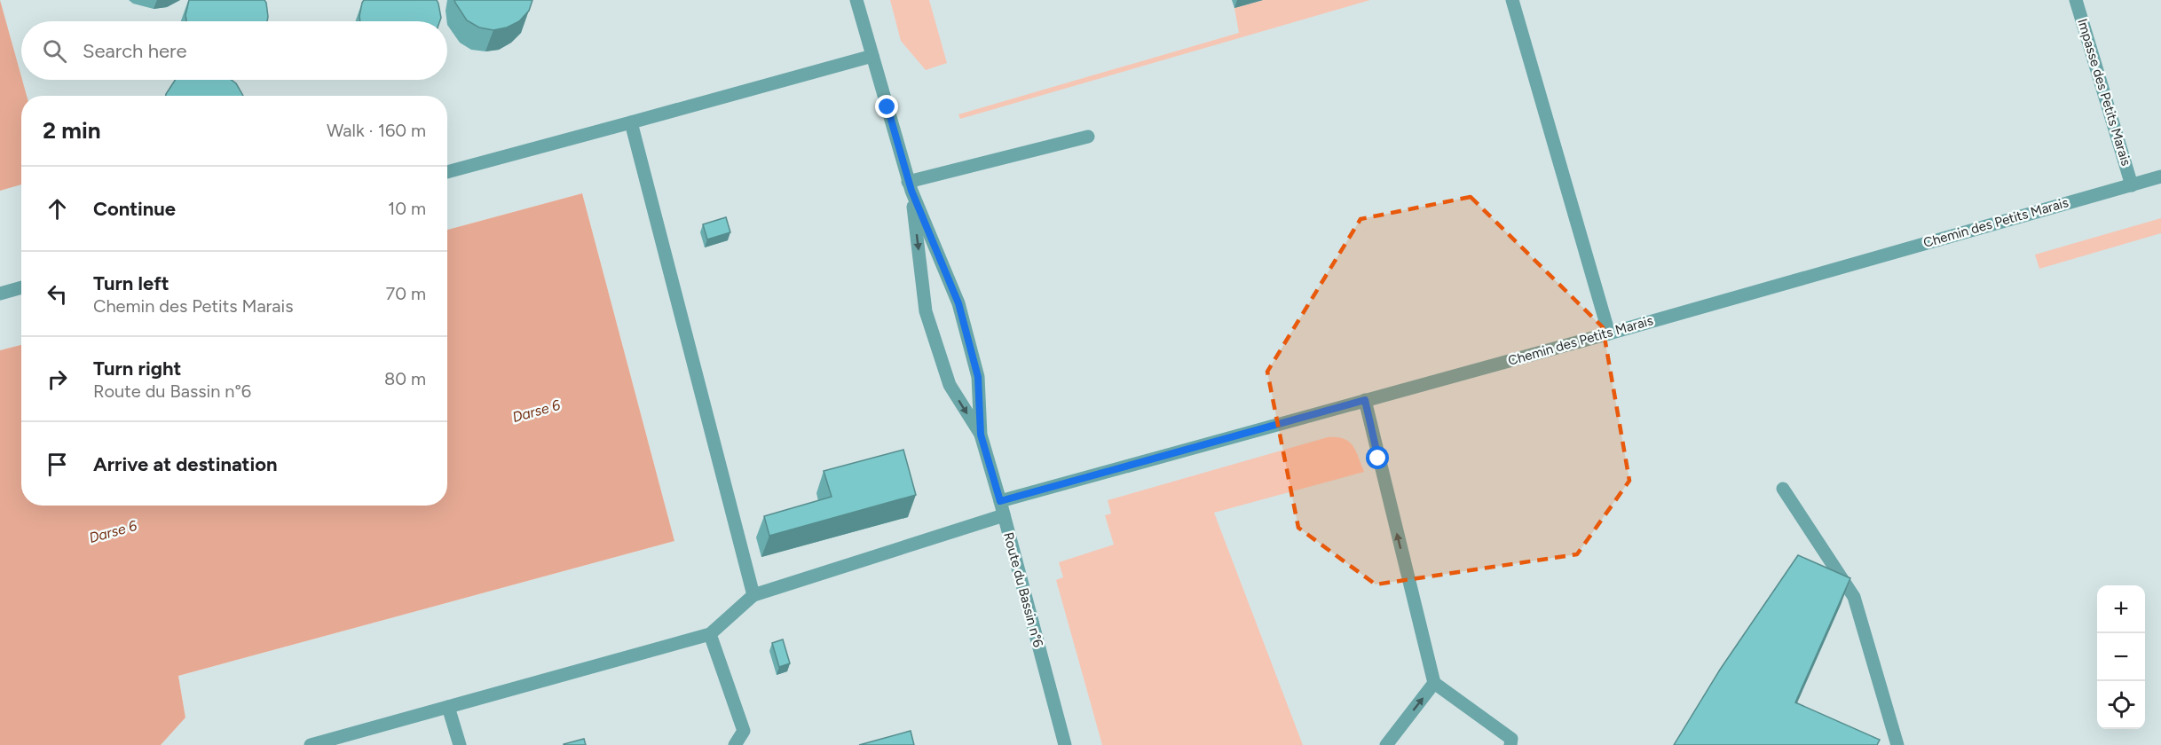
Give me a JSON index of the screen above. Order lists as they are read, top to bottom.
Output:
{
  "streets": {
    "street": ["Impasse des Petits Marais", "Chemin des Petits Marais", "Route du Bassin n°6"]
  },
  "crossings": [
    ["Impasse des Petits Marais", "Chemin des Petits Marais"],
    ["Chemin des Petits Marais", "Route du Bassin n°6"]
  ],
  "water": ["Darse 6"],
  "page": {
    "search": "Search here",
    "heading": ["2 min", "Walk · 160 m"],
    "list": [
      ["Continue", "10 m"],
      ["Turn left", "Chemin des Petits Marais", "70 m"],
      ["Turn right", "Route du Bassin n°6", "80 m"],
      "Arrive at destination"
    ],
    "map_buttons": ["+", "−"]
  }
}
